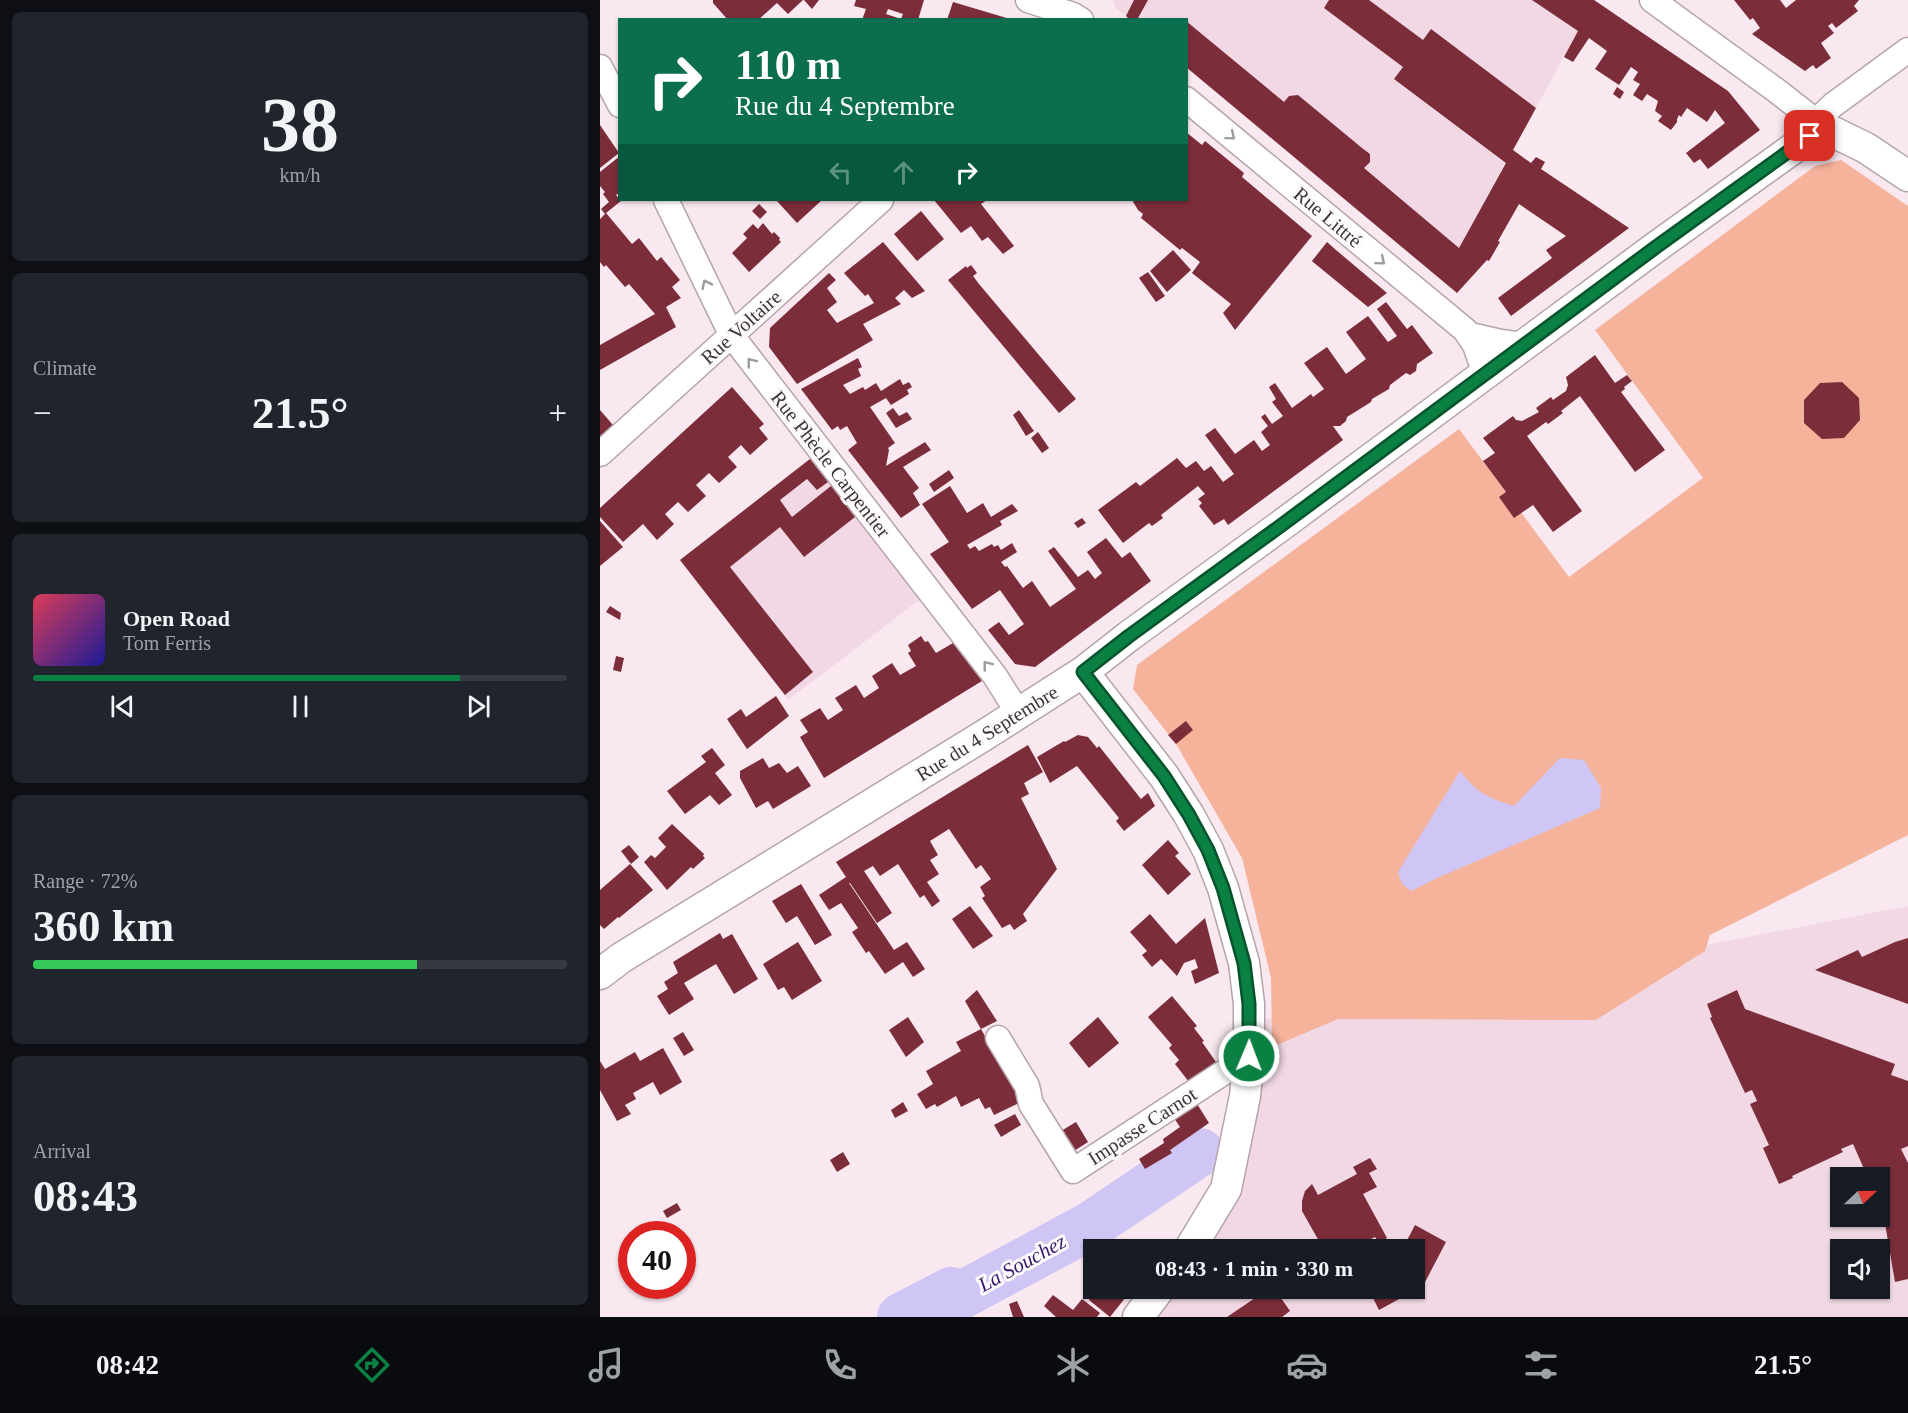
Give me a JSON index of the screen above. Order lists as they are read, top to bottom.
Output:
{
  "streets": {
    "street": [
      "Rue Littré",
      "Rue Voltaire",
      "Rue Phècle Carpentier",
      "Rue du 4 Septembre",
      "Impasse Carnot"
    ]
  },
  "crossings": [
    ["Rue Littré", "Rue du 4 Septembre"],
    ["Rue Voltaire", "Rue Phècle Carpentier"],
    ["Rue Phècle Carpentier", "Rue du 4 Septembre"]
  ],
  "one_way": ["Rue Littré", "Rue Phècle Carpentier"],
  "water": ["La Souchez"],
  "north": "right",
  "page": {
    "tile": [
      ["38", "km/h"],
      "Climate",
      ["Range · 72%", "360 km"],
      ["Arrival", "08:43"]
    ],
    "turn": ["110 m", "Rue du 4 Septembre"],
    "heat": ["−", "21.5°", "+"],
    "song": ["Open Road", "Tom Ferris"],
    "limit": "40",
    "trip": "08:43 · 1 min · 330 m",
    "tabs": ["08:42", "21.5°"]
  }
}
